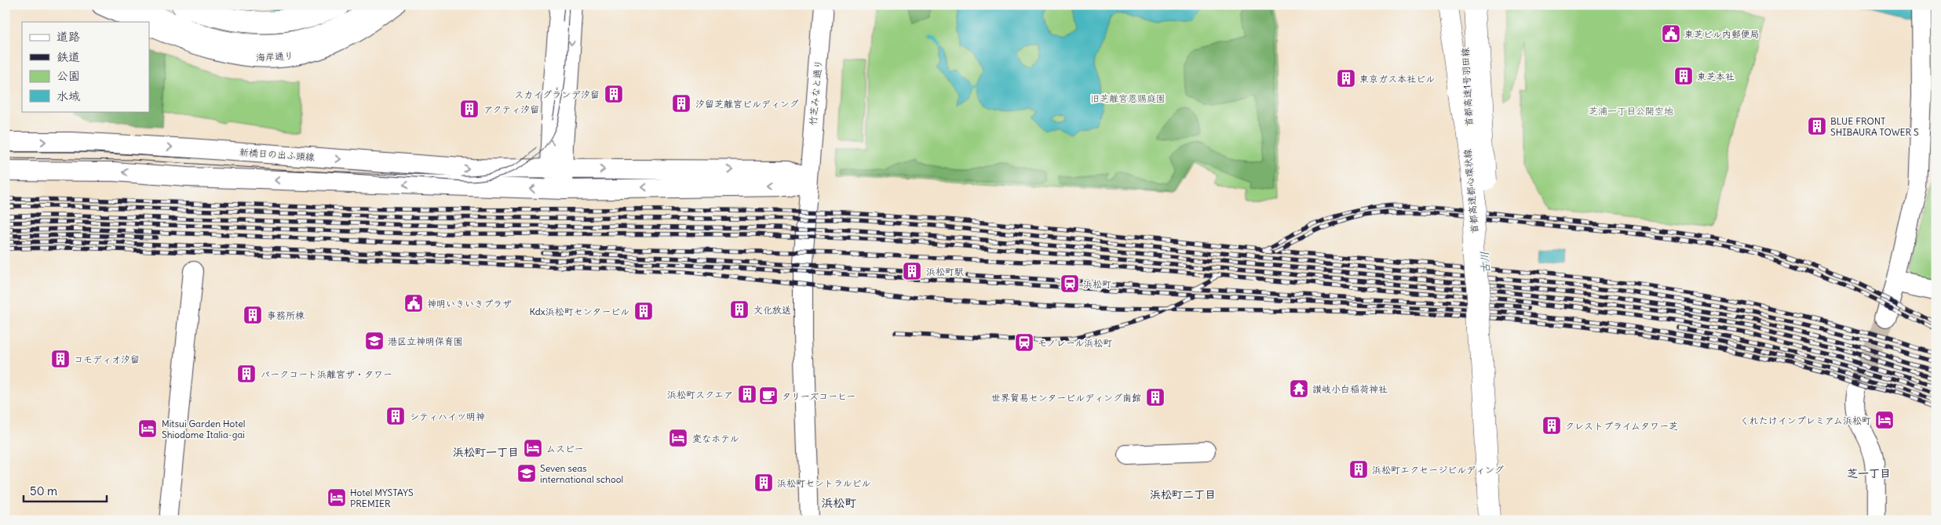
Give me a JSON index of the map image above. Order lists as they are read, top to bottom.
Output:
{
  "streets": {
    "highway": ["首都高速1号羽田線", "首都高速都心環状線"],
    "main road": ["海岸通り"],
    "street": ["竹芝みなと通り", "新橋日の出ふ頭線"]
  },
  "crossings": [
    ["首都高速1号羽田線", "首都高速都心環状線"],
    ["竹芝みなと通り", "新橋日の出ふ頭線"]
  ],
  "districts": [
    "浜松町一丁目",
    "芝一丁目",
    "浜松町二丁目",
    "浜松町"
  ],
  "water": ["古川"],
  "parks": ["旧芝離宮恩賜庭園", "芝浦一丁目公開空地"],
  "places": {
    "public building": ["東芝ビル内郵便局", "神明いきいきプラザ"],
    "building": [
      "東芝本社",
      "東京ガス本社ビル",
      "スカイグランデ汐留",
      "汐留芝離宮ビルディング",
      "アクティ汐留",
      "BLUE FRONT SHIBAURA TOWER S",
      "浜松町駅",
      "文化放送",
      "Kdx浜松町センタービル",
      "事務所棟",
      "コモディオ汐留",
      "パークコート浜離宮ザ・タワー",
      "浜松町スクエア",
      "世界貿易センタービルディング南館",
      "シティハイツ明神",
      "クレストプライムタワー芝",
      "浜松町エクセージビルディング",
      "浜松町セントラルビル"
    ],
    "station": ["浜松町", "モノレール浜松町"],
    "school or university": ["港区立神明保育園", "Seven seas international school"],
    "temple": ["讃岐小白稲荷神社"],
    "cafe": ["タリーズコーヒー"],
    "hotel": [
      "くれたけインプレミアム浜松町",
      "Mitsui Garden Hotel Shiodome Italia-gai",
      "変なホテル",
      "ムスビー",
      "Hotel MYSTAYS PREMIER"
    ]
  },
  "legend": [
    "道路",
    "鉄道",
    "公園",
    "水域"
  ],
  "scale_bar": "50 m"
}
